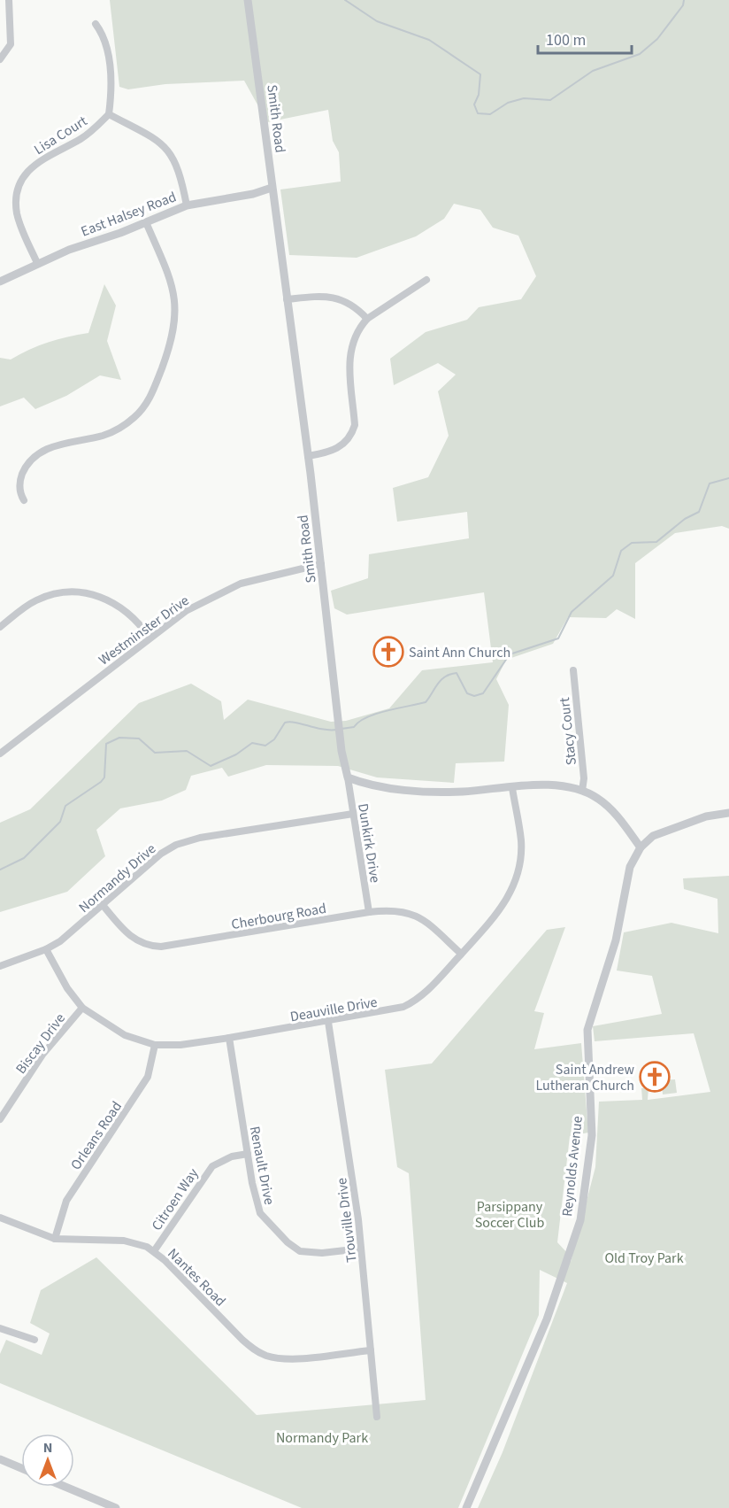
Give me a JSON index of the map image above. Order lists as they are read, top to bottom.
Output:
{
  "streets": {
    "street": [
      "Smith Road",
      "Lisa Court",
      "East Halsey Road",
      "Westminster Drive",
      "Stacy Court",
      "Dunkirk Drive",
      "Normandy Drive",
      "Cherbourg Road",
      "Deauville Drive",
      "Biscay Drive",
      "Orleans Road",
      "Renault Drive",
      "Reynolds Avenue",
      "Citroen Way",
      "Trouville Drive",
      "Nantes Road"
    ]
  },
  "crossings": [
    ["Smith Road", "East Halsey Road"],
    ["Smith Road", "Westminster Drive"],
    ["Smith Road", "Dunkirk Drive"],
    ["Lisa Court", "East Halsey Road"],
    ["Dunkirk Drive", "Normandy Drive"],
    ["Dunkirk Drive", "Cherbourg Road"],
    ["Normandy Drive", "Cherbourg Road"],
    ["Normandy Drive", "Deauville Drive"],
    ["Cherbourg Road", "Deauville Drive"],
    ["Deauville Drive", "Biscay Drive"],
    ["Deauville Drive", "Orleans Road"],
    ["Deauville Drive", "Renault Drive"],
    ["Deauville Drive", "Trouville Drive"],
    ["Orleans Road", "Nantes Road"],
    ["Renault Drive", "Citroen Way"],
    ["Renault Drive", "Trouville Drive"],
    ["Citroen Way", "Nantes Road"],
    ["Trouville Drive", "Nantes Road"]
  ],
  "parks": ["Parsippany Soccer Club", "Old Troy Park", "Normandy Park"],
  "places": {
    "church": ["Saint Ann Church", "Saint Andrew Lutheran Church"]
  },
  "scale_bar": "100 m",
  "north": "top"
}
